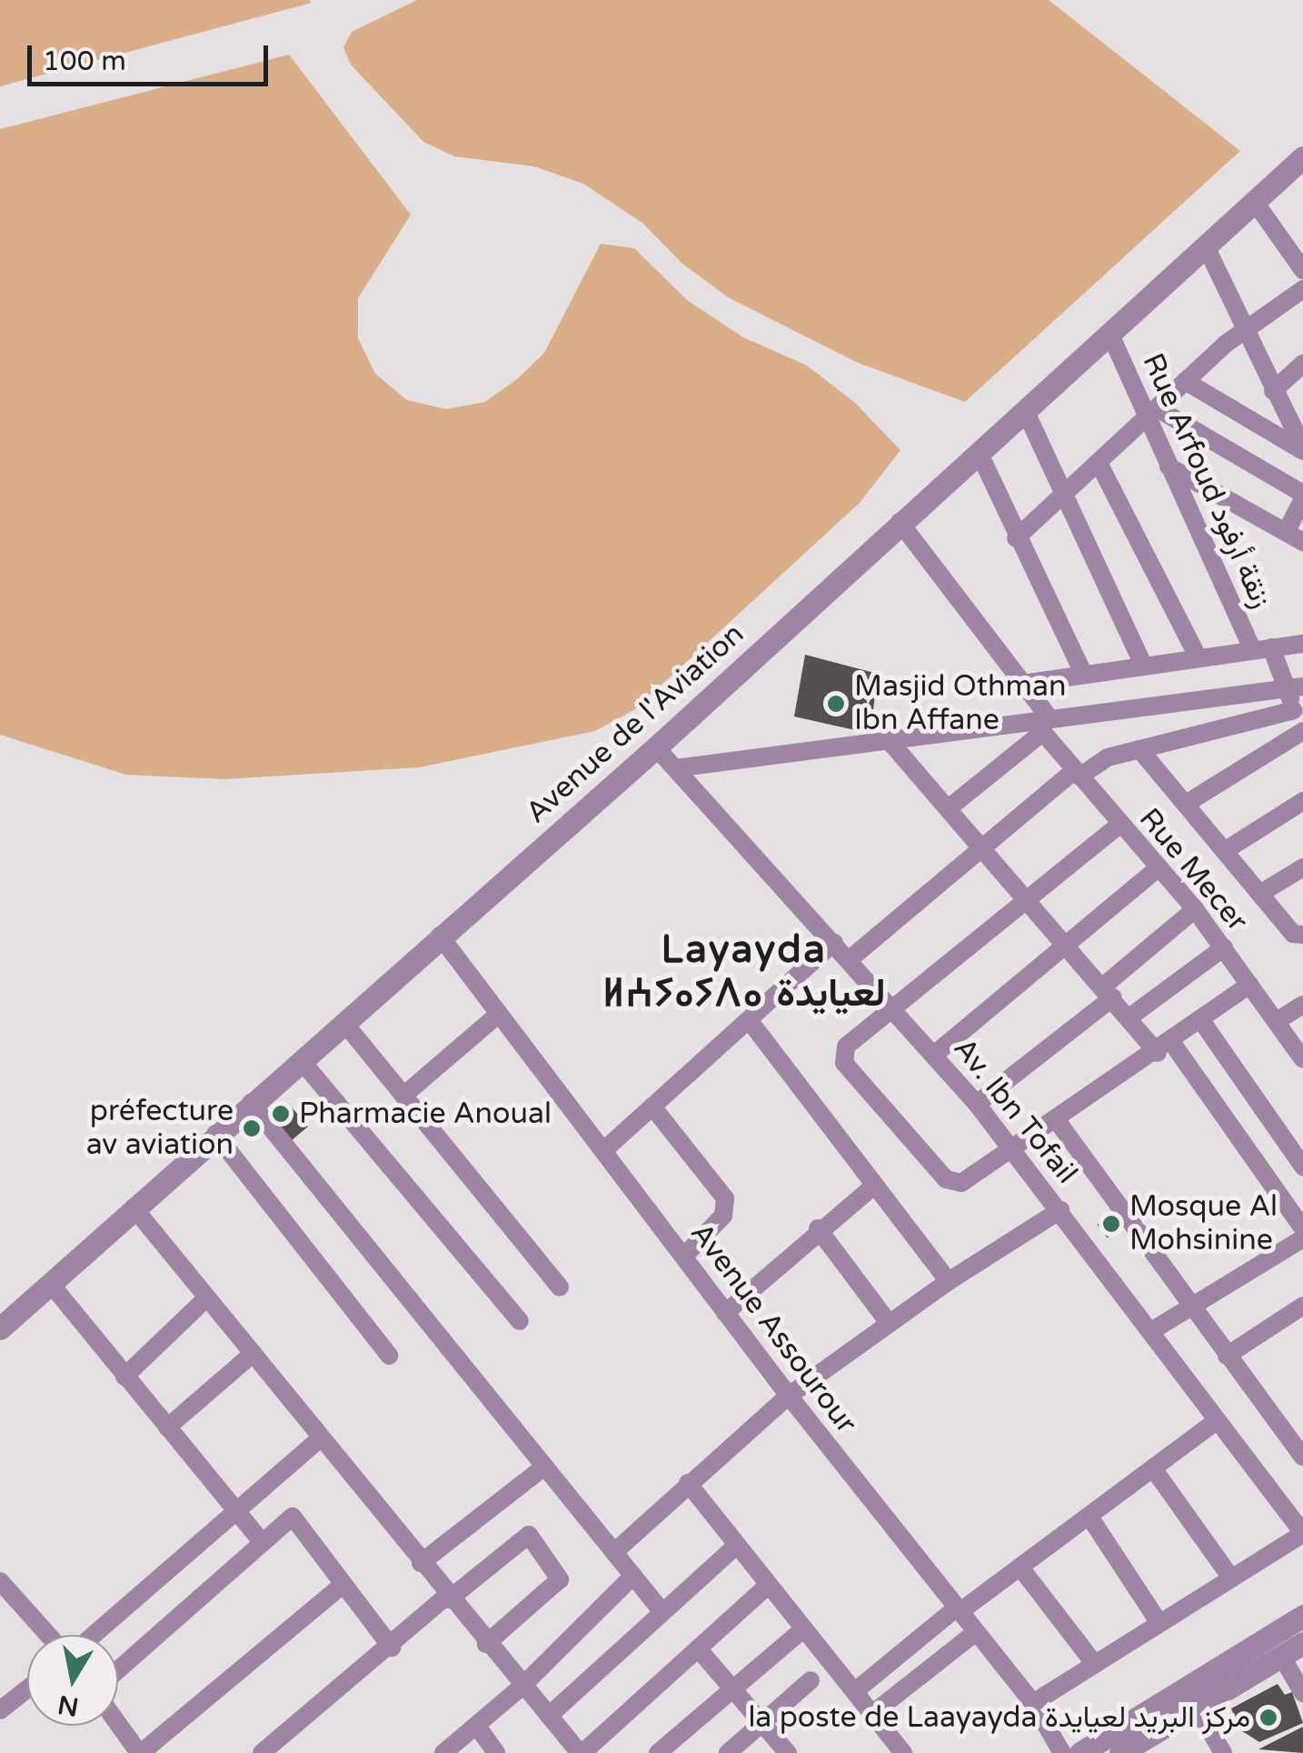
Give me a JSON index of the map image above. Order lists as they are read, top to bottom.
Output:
{
  "streets": {
    "street": [
      "Rue Arfoud زنقة أرفود",
      "Avenue de l'Aviation",
      "Rue Mecer",
      "Av. Ibn Tofail",
      "Avenue Assourour"
    ]
  },
  "crossings": [
    ["Rue Arfoud زنقة أرفود", "Avenue de l'Aviation"],
    ["Avenue de l'Aviation", "Rue Mecer"],
    ["Avenue de l'Aviation", "Av. Ibn Tofail"],
    ["Avenue de l'Aviation", "Avenue Assourour"]
  ],
  "districts": ["Layayda ⵍⵄⵢⴰⵢⴷⴰ لعيايدة"],
  "places": [
    "Masjid Othman Ibn Affane",
    "Pharmacie Anoual",
    "préfecture av aviation",
    "Mosque Al Mohsinine",
    "la poste de Laayayda مركز البريد لعيايدة"
  ],
  "scale_bar": "100 m",
  "north": "bottom"
}
